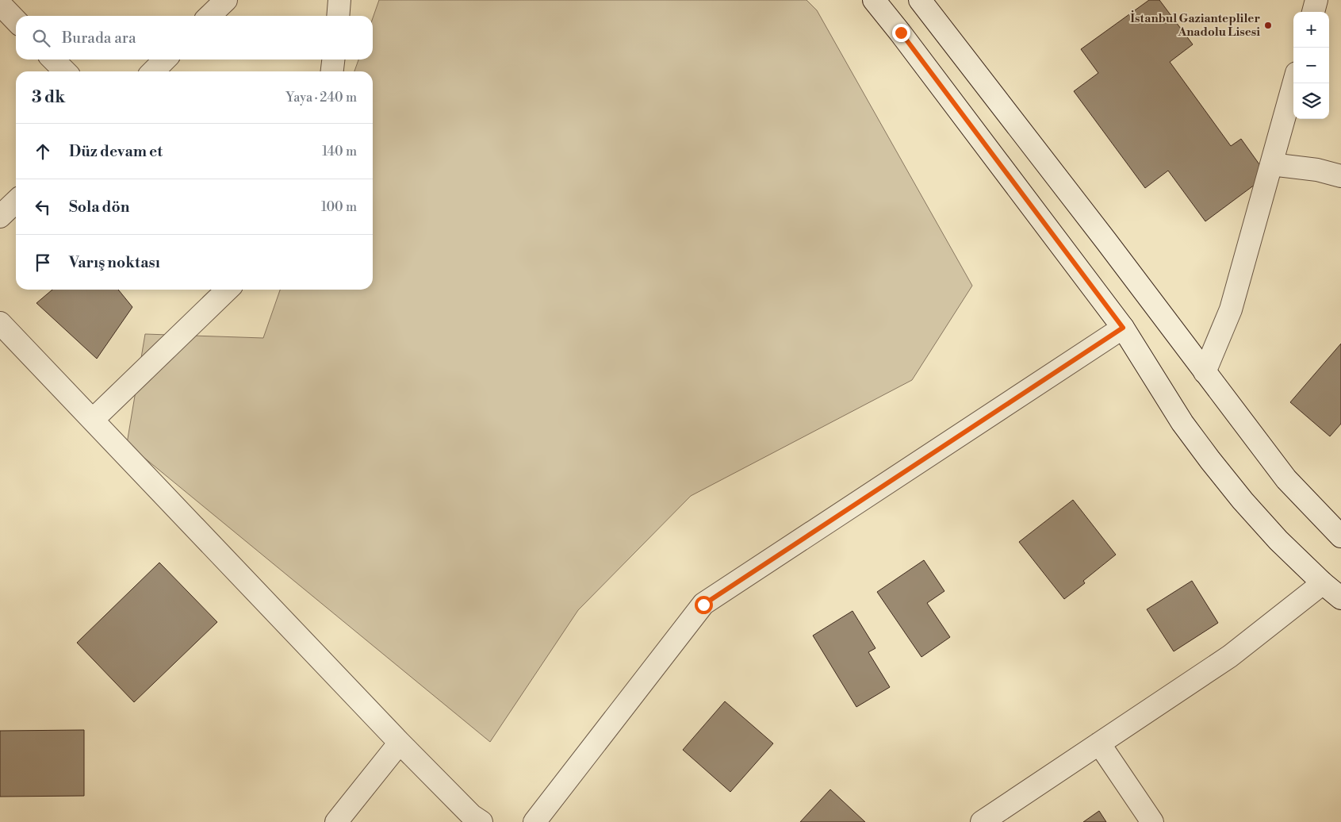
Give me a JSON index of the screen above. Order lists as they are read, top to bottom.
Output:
{
  "places": ["İstanbul Gaziantepliler Anadolu Lisesi"],
  "page": {
    "map_buttons": ["+", "−"],
    "search": "Burada ara",
    "heading": ["3 dk", "Yaya · 240 m"],
    "list": [
      ["Düz devam et", "140 m"],
      ["Sola dön", "100 m"],
      "Varış noktası"
    ]
  }
}
